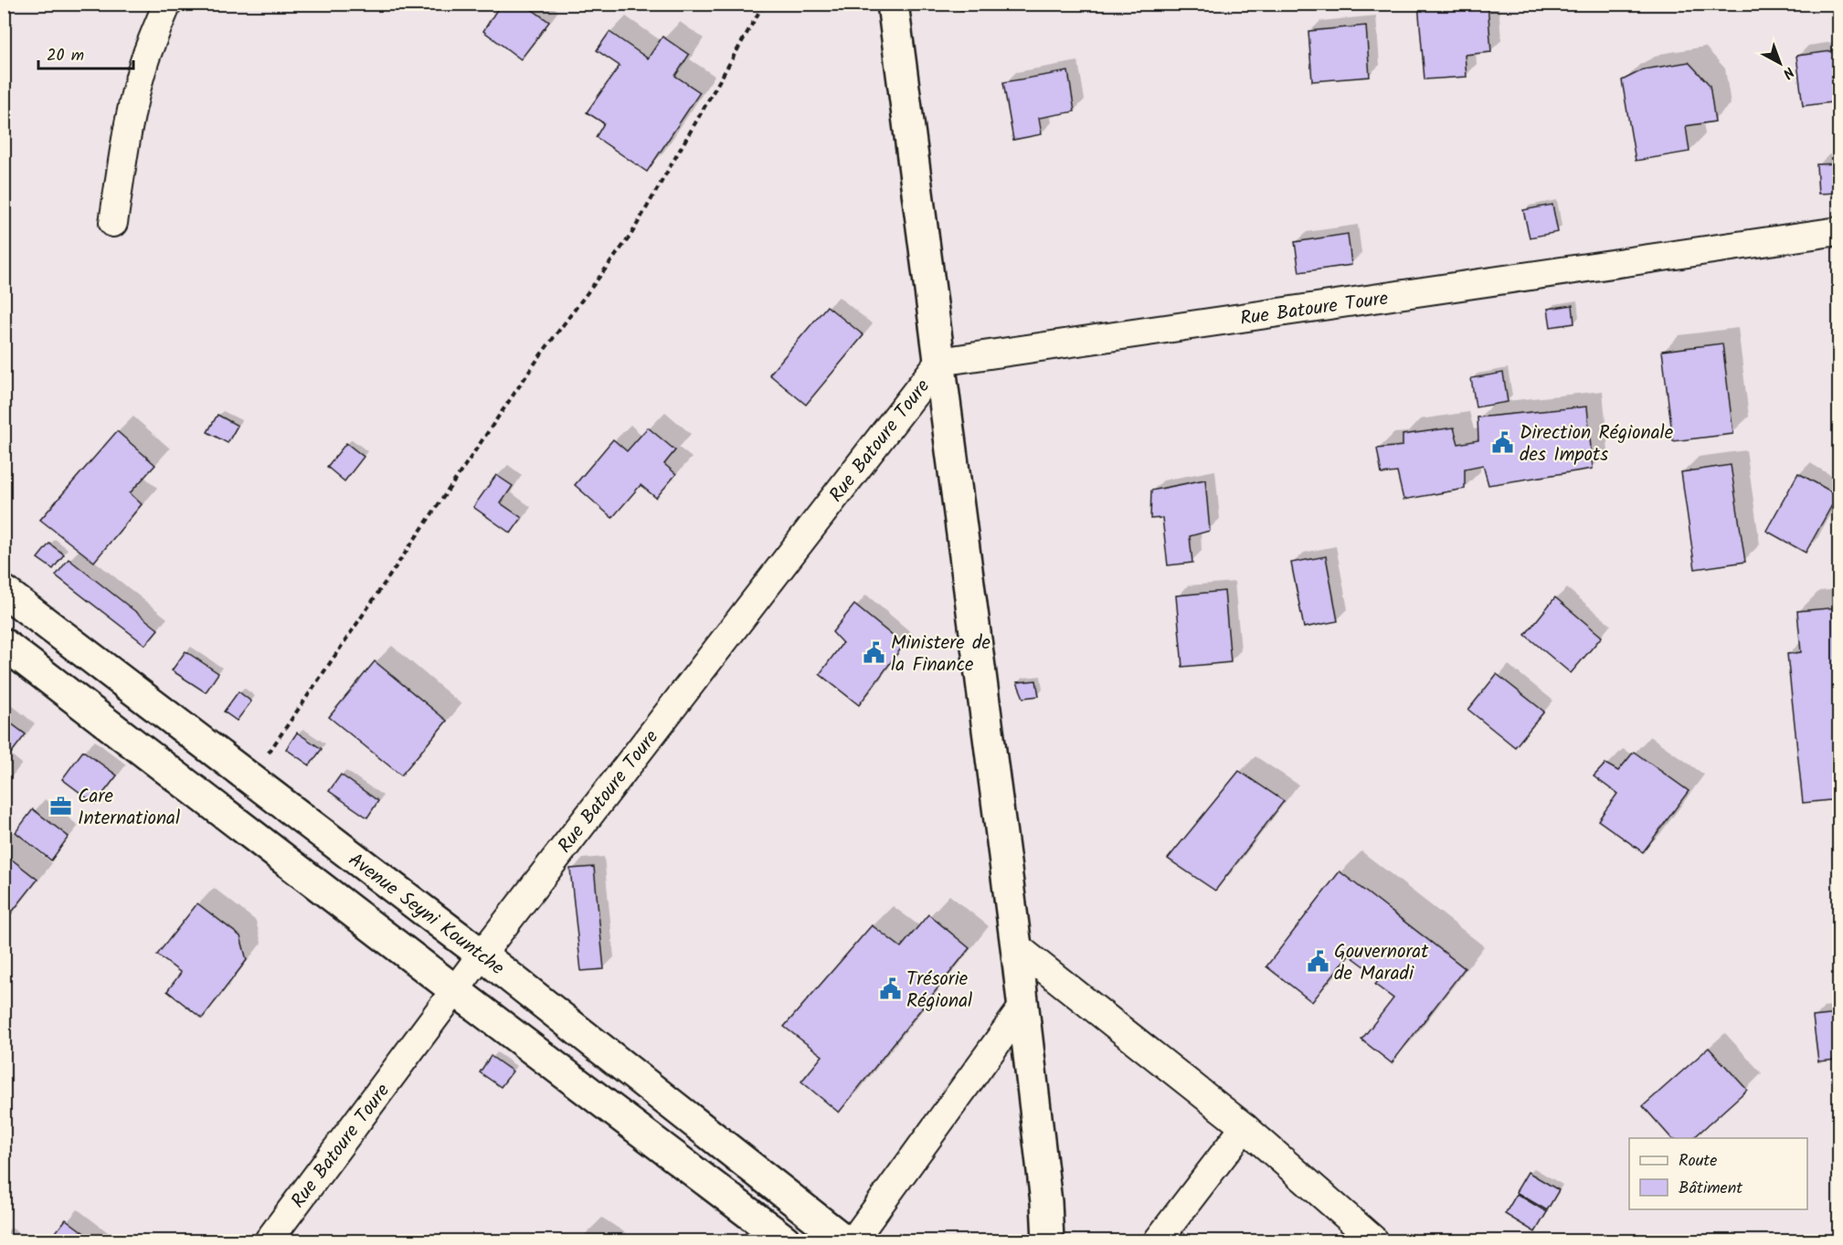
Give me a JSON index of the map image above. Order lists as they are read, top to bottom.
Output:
{
  "streets": {
    "main road": ["Avenue Seyni Kountche"],
    "street": ["Rue Batoure Toure"]
  },
  "crossings": [
    ["Rue Batoure Toure", "Avenue Seyni Kountche"]
  ],
  "places": {
    "public building": [
      "Direction Régionale des Impots",
      "Ministere de la Finance",
      "Gouvernorat de Maradi",
      "Trésorie Régional"
    ],
    "office": ["Care International"]
  },
  "legend": ["Route", "Bâtiment"],
  "scale_bar": "20 m",
  "north": "bottom right"
}
